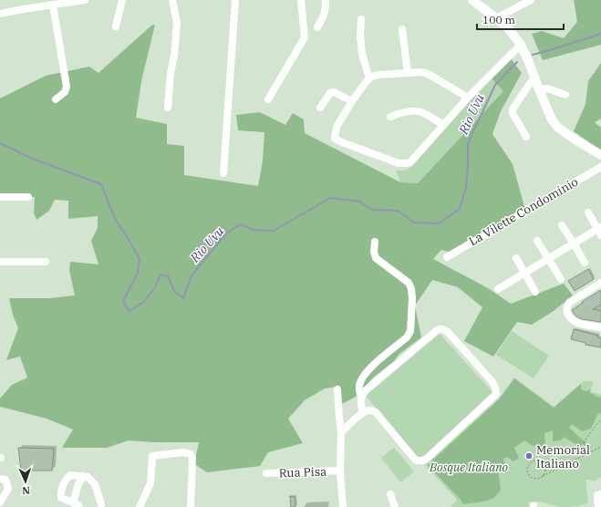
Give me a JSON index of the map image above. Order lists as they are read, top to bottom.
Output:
{
  "streets": {
    "street": ["La Vilette Condomínio", "Rua Pisa"]
  },
  "water": ["Rio Uvu"],
  "parks": ["Bosque Italiano"],
  "places": ["Memorial Italiano"],
  "scale_bar": "100 m",
  "north": "bottom"
}
